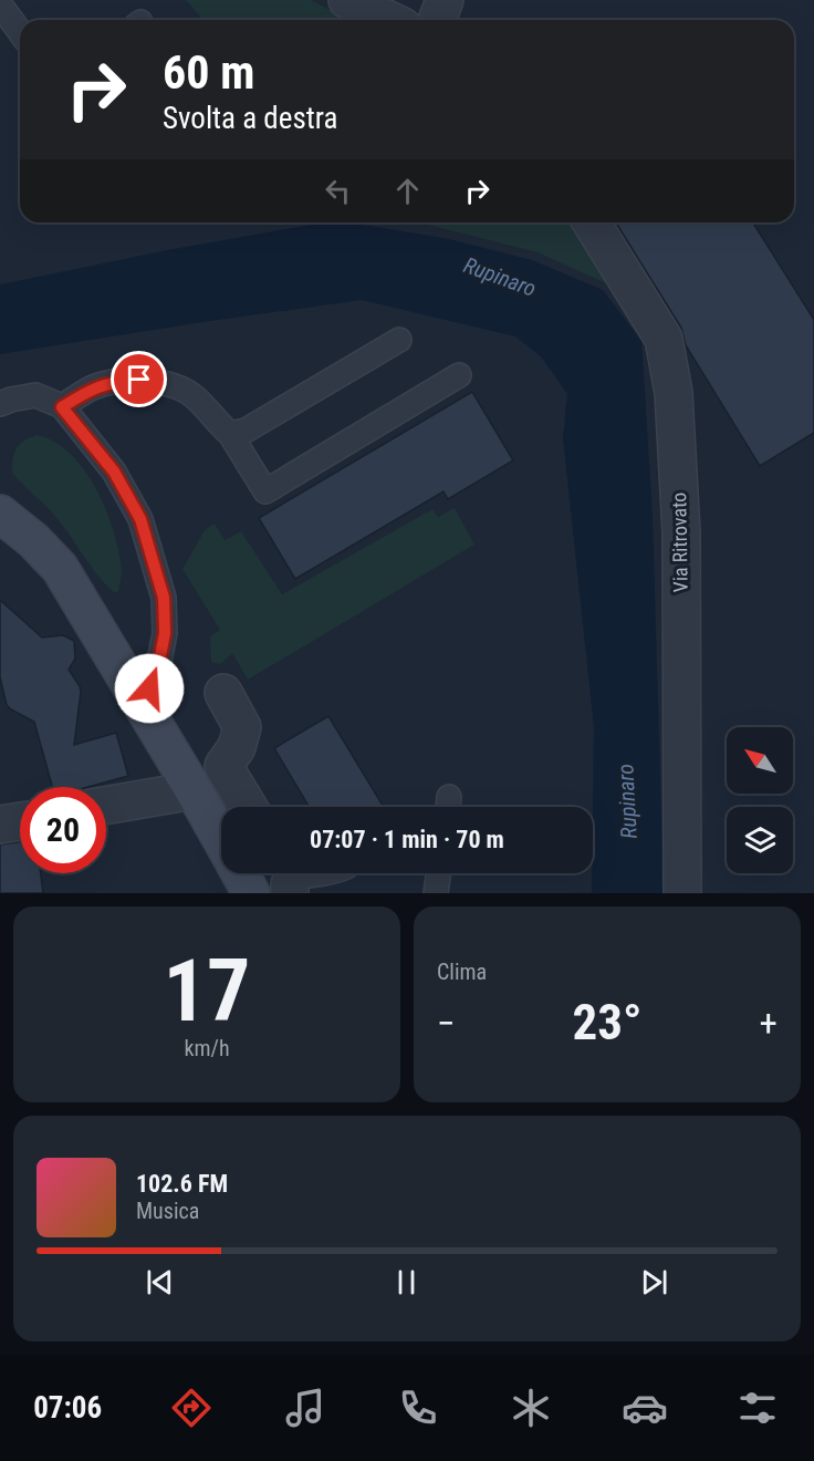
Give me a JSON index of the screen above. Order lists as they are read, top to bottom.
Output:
{
  "streets": {
    "street": ["Via Ritrovato"]
  },
  "water": ["Rupinaro"],
  "north": "top left",
  "page": {
    "turn": ["60 m", "Svolta a destra"],
    "limit": "20",
    "trip": "07:07 · 1 min · 70 m",
    "tile": [
      ["17", "km/h"],
      "Clima"
    ],
    "heat": ["−", "23°", "+"],
    "song": ["102.6 FM", "Musica"],
    "tabs": "07:06"
  }
}
